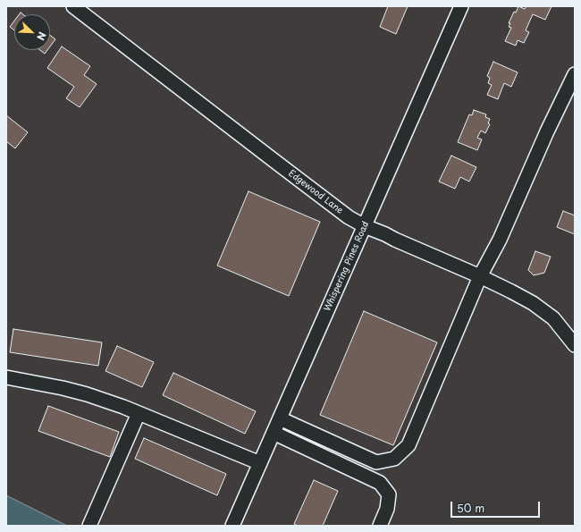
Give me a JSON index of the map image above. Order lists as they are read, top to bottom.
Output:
{
  "streets": {
    "street": ["Edgewood Lane", "Whispering Pines Road"]
  },
  "crossings": [
    ["Edgewood Lane", "Whispering Pines Road"]
  ],
  "scale_bar": "50 m",
  "north": "bottom right"
}
